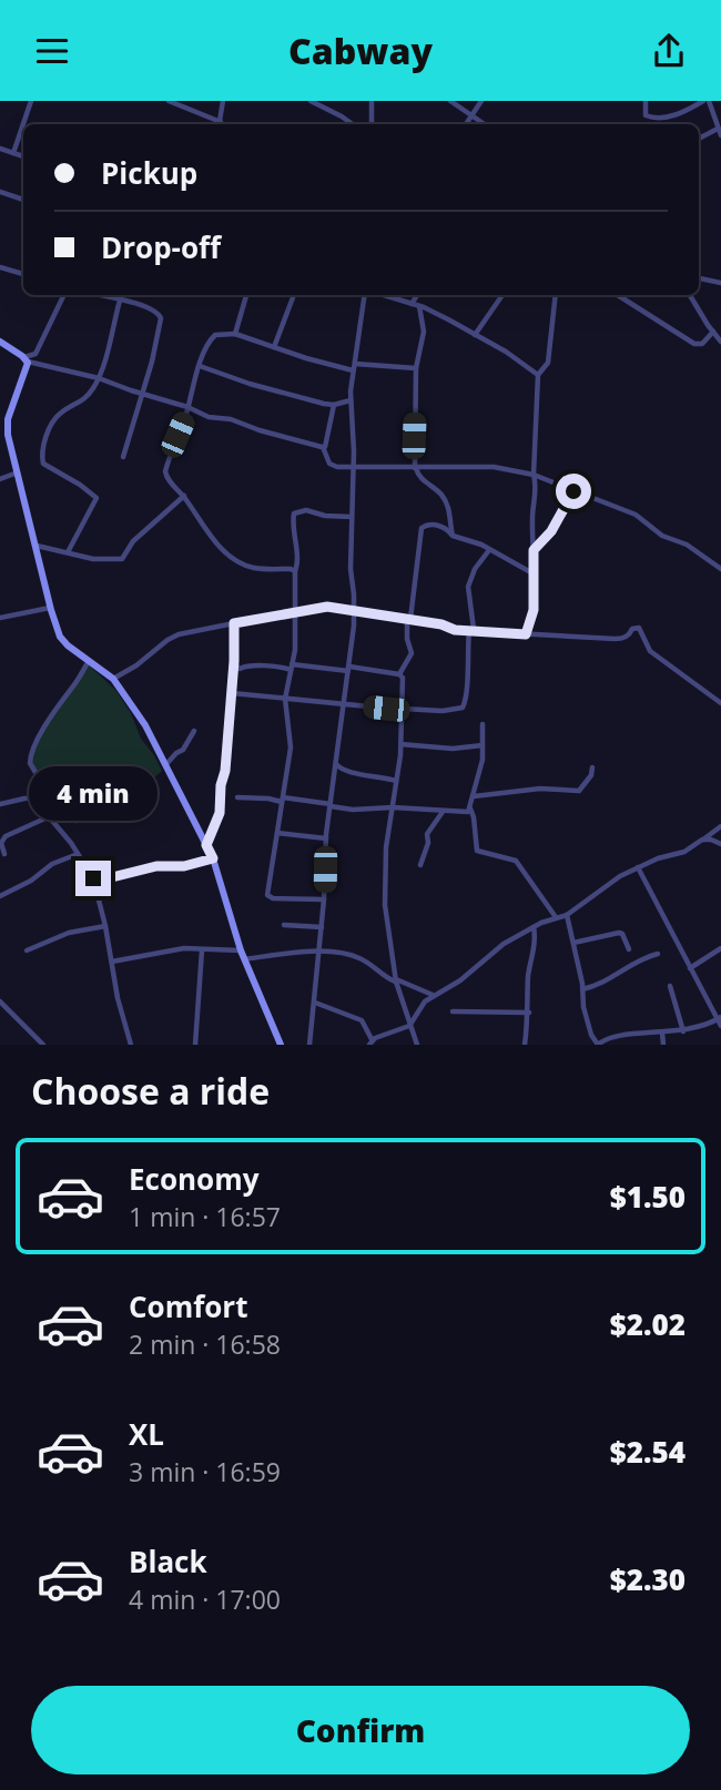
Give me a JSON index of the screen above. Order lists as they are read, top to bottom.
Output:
{
  "page": {
    "header": "Cabway",
    "banner": ["Pickup", "Drop-off"],
    "bubble": "4 min",
    "heading": "Choose a ride",
    "list": [
      {
        "name": "Economy",
        "note": "1 min · 16:57",
        "value": "$1.50"
      },
      {
        "name": "Comfort",
        "note": "2 min · 16:58",
        "value": "$2.02"
      },
      {
        "name": "XL",
        "note": "3 min · 16:59",
        "value": "$2.54"
      },
      {
        "name": "Black",
        "note": "4 min · 17:00",
        "value": "$2.30"
      }
    ],
    "buttons": "Confirm"
  }
}
